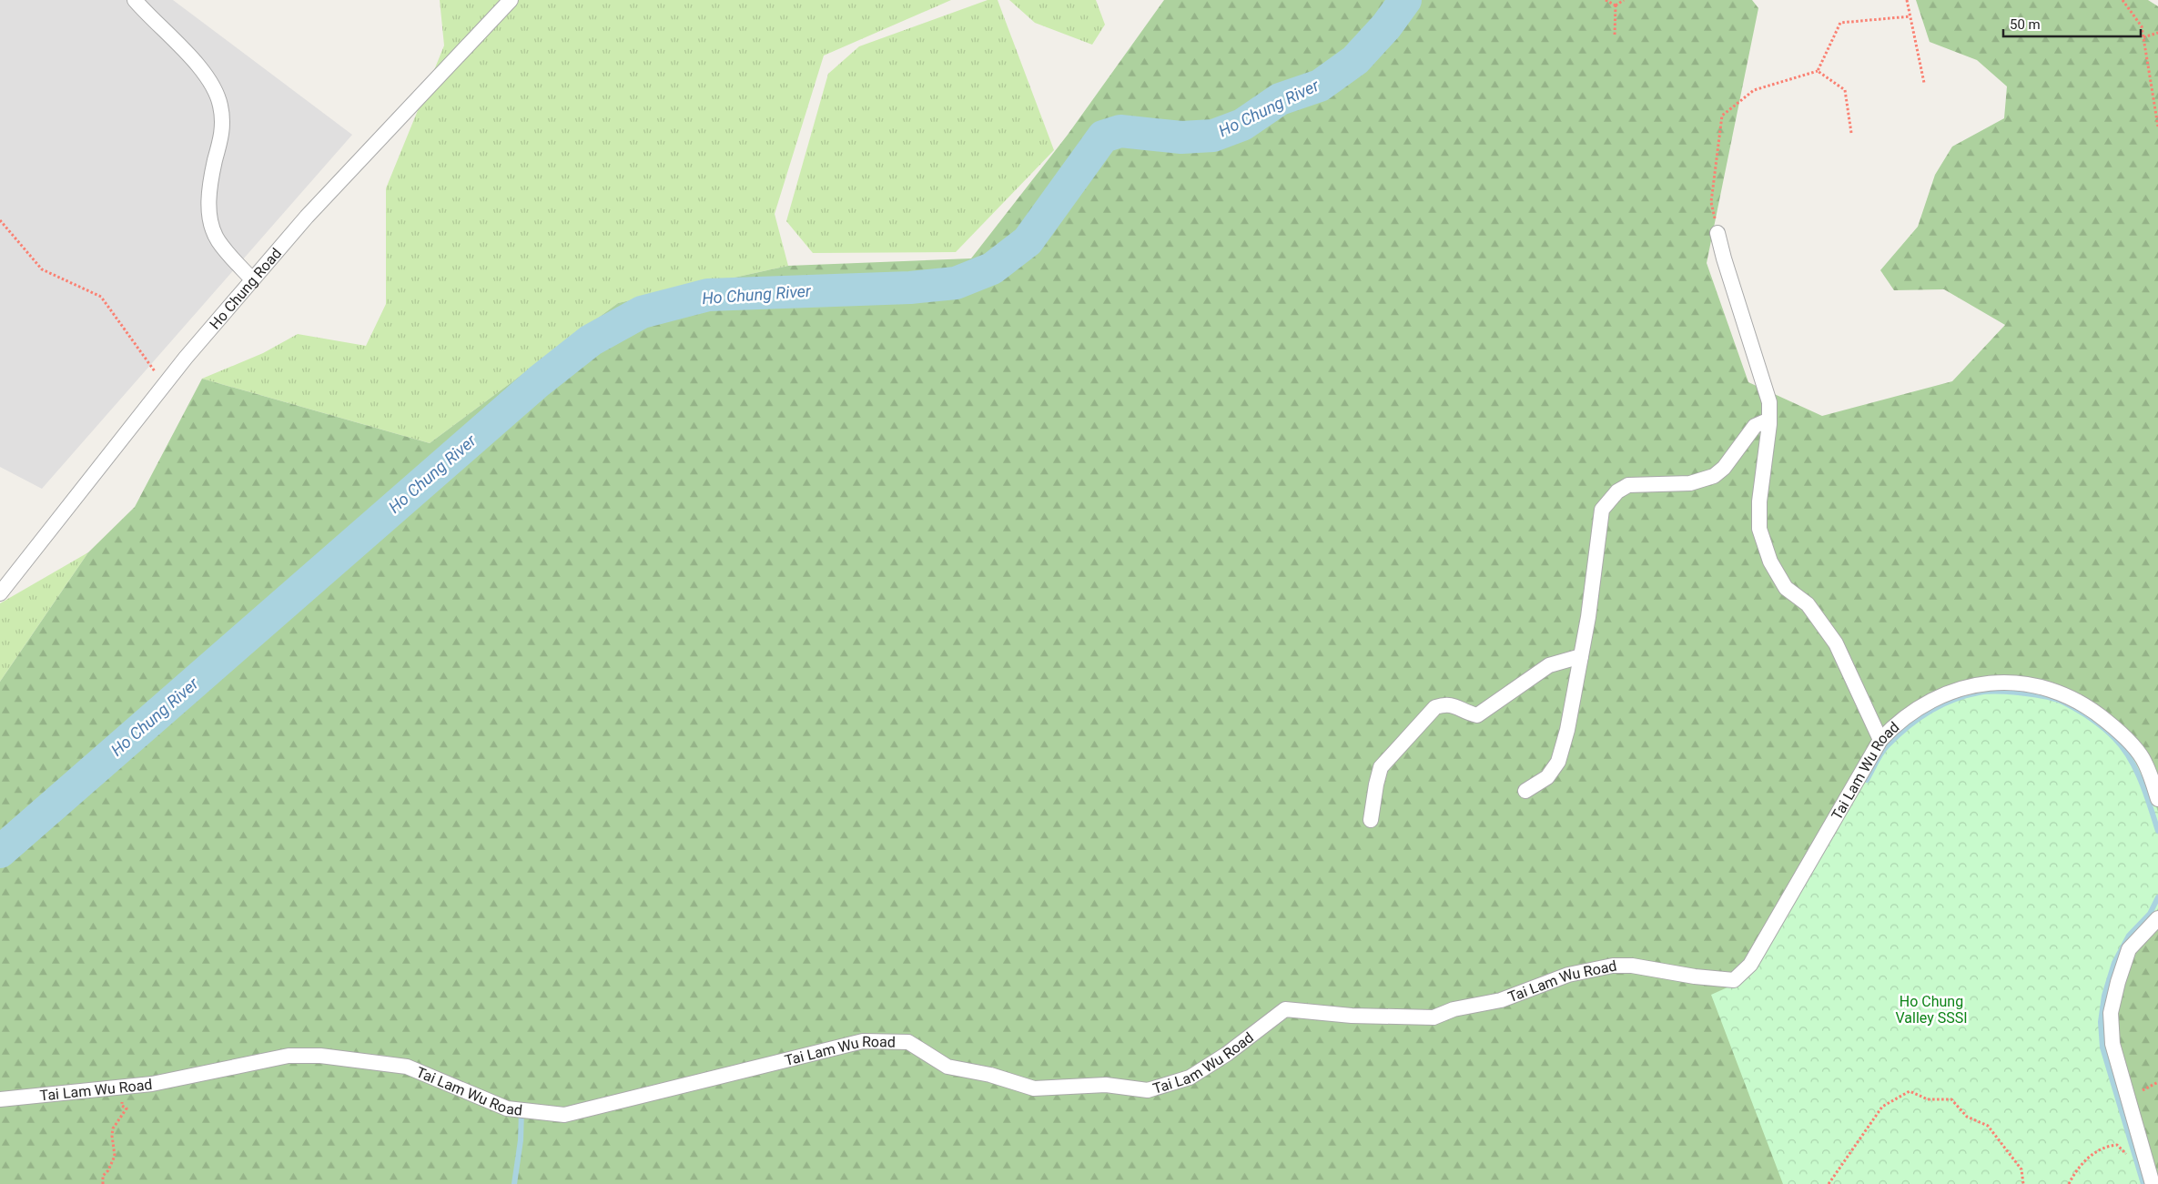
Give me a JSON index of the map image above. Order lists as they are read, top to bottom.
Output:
{
  "streets": {
    "street": ["Ho Chung Road", "Tai Lam Wu Road"]
  },
  "water": ["Ho Chung River"],
  "parks": ["Ho Chung Valley SSSI"],
  "scale_bar": "50 m"
}
